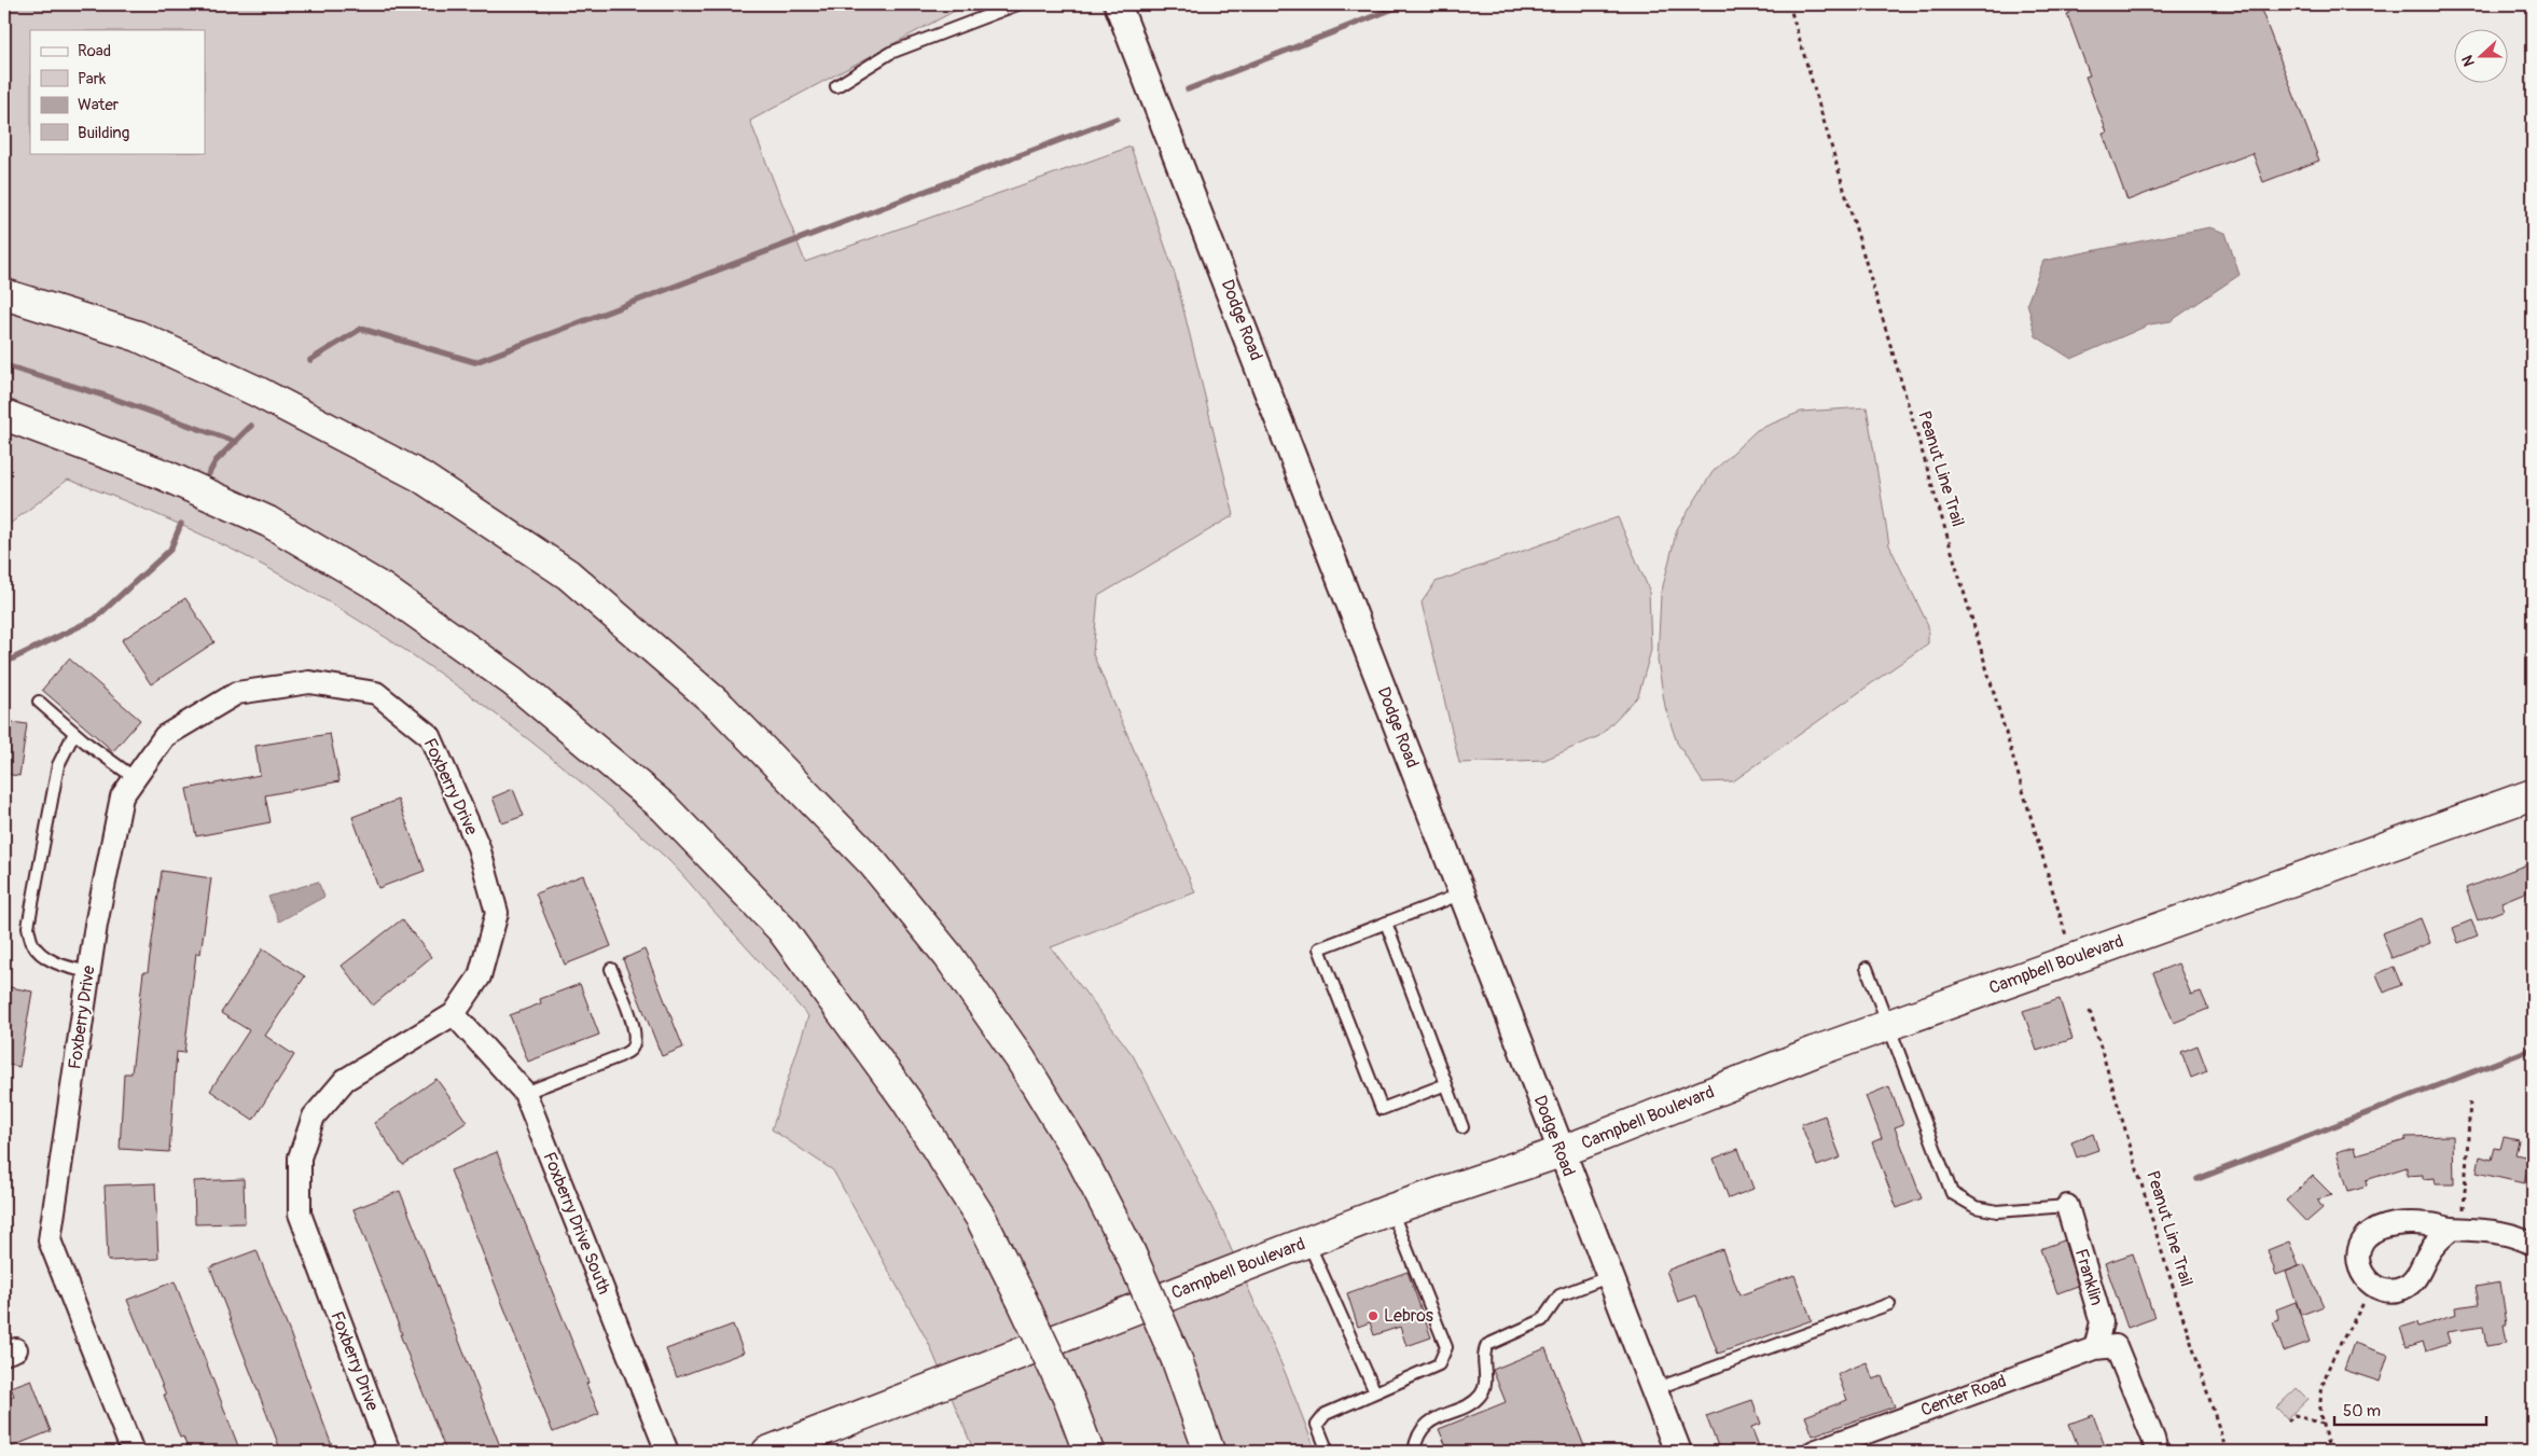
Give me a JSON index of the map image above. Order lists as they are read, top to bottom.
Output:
{
  "streets": {
    "main road": ["Campbell Boulevard"],
    "street": [
      "Dodge Road",
      "Foxberry Drive",
      "Foxberry Drive South",
      "Franklin",
      "Center Road"
    ],
    "path": ["Peanut Line Trail"]
  },
  "crossings": [
    ["Dodge Road", "Campbell Boulevard"],
    ["Foxberry Drive", "Foxberry Drive South"],
    ["Franklin", "Center Road"]
  ],
  "places": ["Lebros"],
  "legend": [
    "Road",
    "Park",
    "Water",
    "Building"
  ],
  "scale_bar": "50 m",
  "north": "left"
}
